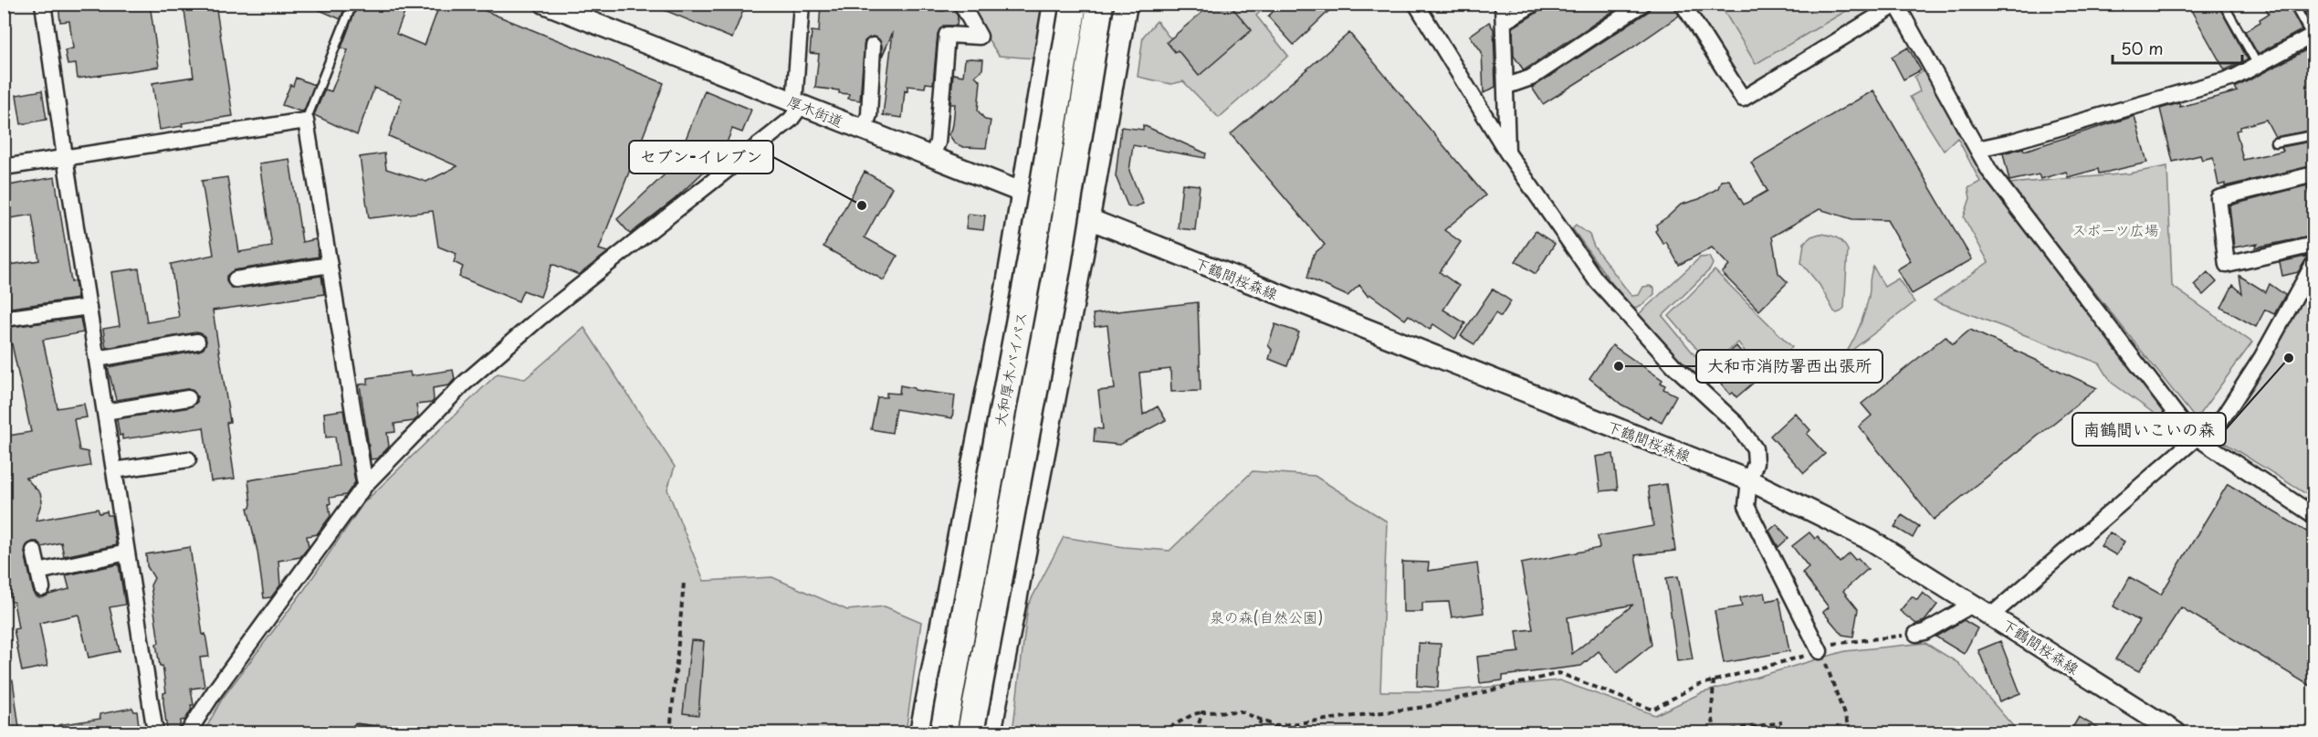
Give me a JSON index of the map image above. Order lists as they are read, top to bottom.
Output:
{
  "streets": {
    "highway": ["大和厚木バイパス"],
    "street": ["厚木街道", "下鶴間桜森線"]
  },
  "crossings": [
    ["厚木街道", "下鶴間桜森線"]
  ],
  "parks": ["スポーツ広場", "泉の森(自然公園)"],
  "places": ["セブン-イレブン", "南鶴間いこいの森", "大和市消防署西出張所"],
  "scale_bar": "50 m"
}
